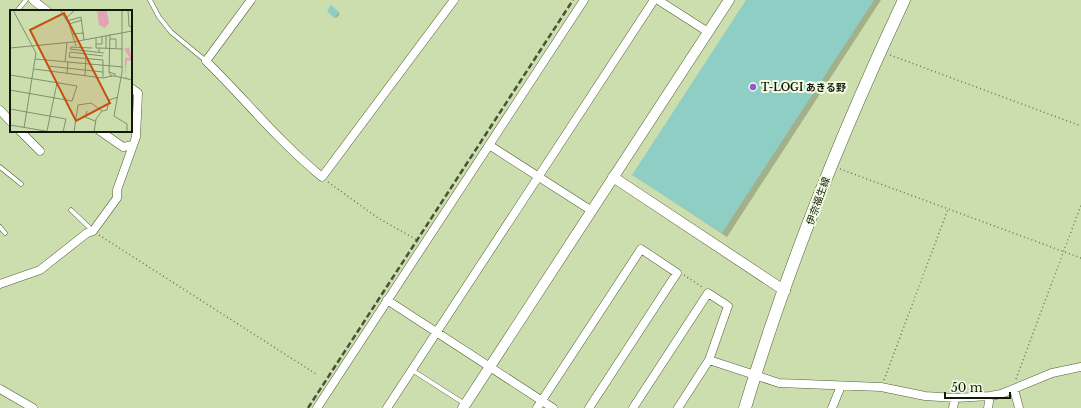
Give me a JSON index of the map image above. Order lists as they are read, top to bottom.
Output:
{
  "streets": {
    "main road": ["伊奈福生線"]
  },
  "places": ["T-LOGI あきる野"],
  "scale_bar": "50 m"
}
